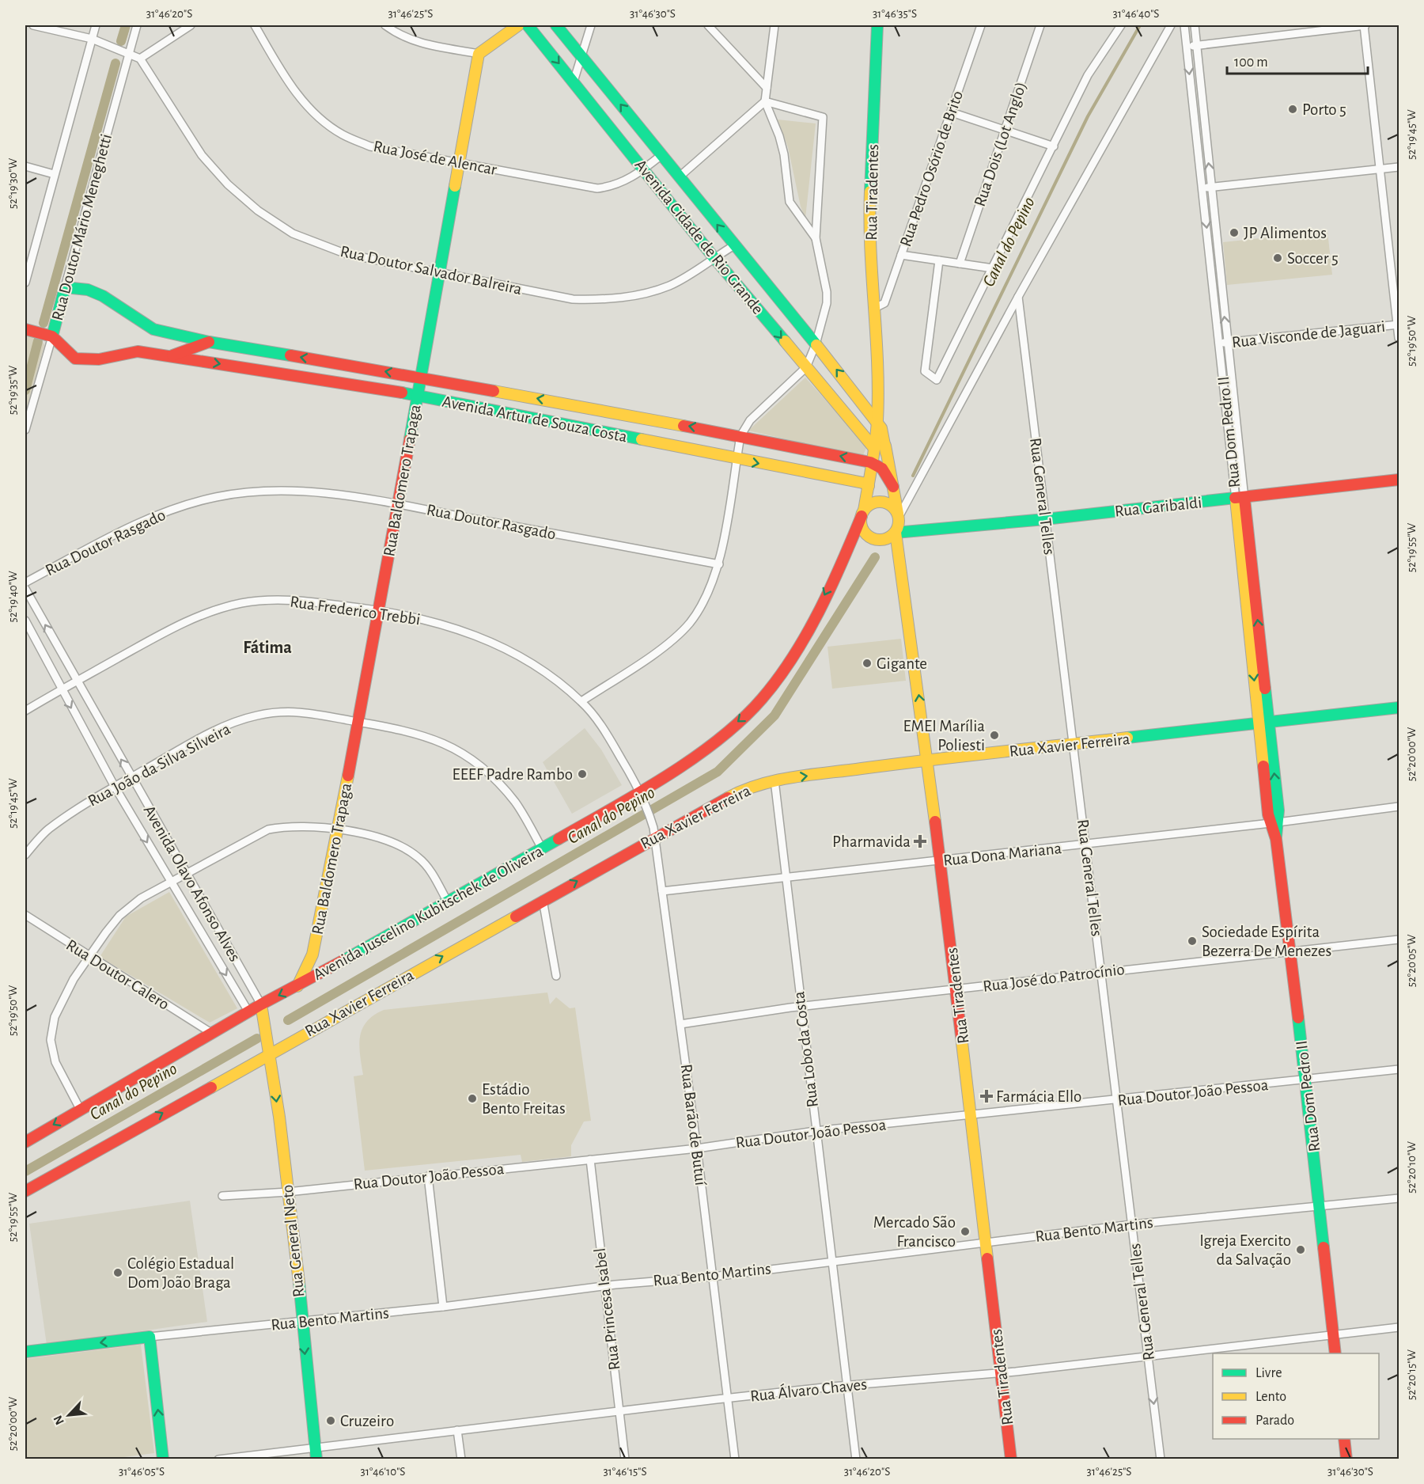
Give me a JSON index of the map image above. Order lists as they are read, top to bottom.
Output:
{
  "streets": {
    "street": [
      "Rua Dois (Lot Anglo)",
      "Rua José de Alencar",
      "Rua Pedro Osório de Brito",
      "Rua Tiradentes",
      "Rua Doutor Mário Meneghetti",
      "Avenida Cidade de Rio Grande",
      "Rua Doutor Salvador Balreira",
      "Rua Visconde de Jaguari",
      "Avenida Artur de Souza Costa",
      "Rua Dom Pedro II",
      "Rua Baldomero Trapaga",
      "Rua General Telles",
      "Rua Garibaldi",
      "Rua Doutor Rasgado",
      "Rua Frederico Trebbi",
      "Rua Xavier Ferreira",
      "Rua João da Silva Silveira",
      "Rua Dona Mariana",
      "Avenida Olavo Afonso Alves",
      "Avenida Juscelino Kubitschek de Oliveira",
      "Rua Doutor Calero",
      "Rua José do Patrocínio",
      "Rua Lobo da Costa",
      "Rua Doutor João Pessoa",
      "Rua Barão de Butuí",
      "Rua Bento Martins",
      "Rua General Neto",
      "Rua Princesa Isabel",
      "Rua Álvaro Chaves"
    ]
  },
  "crossings": [
    ["Rua José de Alencar", "Avenida Cidade de Rio Grande"],
    ["Rua José de Alencar", "Rua Baldomero Trapaga"],
    ["Rua Pedro Osório de Brito", "Rua Tiradentes"],
    ["Rua Tiradentes", "Avenida Cidade de Rio Grande"],
    ["Rua Tiradentes", "Avenida Artur de Souza Costa"],
    ["Rua Tiradentes", "Rua Garibaldi"],
    ["Rua Tiradentes", "Rua Xavier Ferreira"],
    ["Rua Tiradentes", "Rua Dona Mariana"],
    ["Rua Tiradentes", "Avenida Juscelino Kubitschek de Oliveira"],
    ["Rua Tiradentes", "Rua José do Patrocínio"],
    ["Rua Tiradentes", "Rua Doutor João Pessoa"],
    ["Rua Tiradentes", "Rua Bento Martins"],
    ["Rua Tiradentes", "Rua Álvaro Chaves"],
    ["Rua Doutor Mário Meneghetti", "Avenida Artur de Souza Costa"],
    ["Avenida Cidade de Rio Grande", "Rua Doutor Salvador Balreira"],
    ["Rua Doutor Salvador Balreira", "Rua Baldomero Trapaga"],
    ["Rua Visconde de Jaguari", "Rua Dom Pedro II"],
    ["Avenida Artur de Souza Costa", "Rua Baldomero Trapaga"],
    ["Rua Dom Pedro II", "Rua Garibaldi"],
    ["Rua Dom Pedro II", "Rua Xavier Ferreira"],
    ["Rua Dom Pedro II", "Rua Dona Mariana"],
    ["Rua Dom Pedro II", "Rua José do Patrocínio"],
    ["Rua Dom Pedro II", "Rua Doutor João Pessoa"],
    ["Rua Dom Pedro II", "Rua Bento Martins"],
    ["Rua Dom Pedro II", "Rua Álvaro Chaves"],
    ["Rua Baldomero Trapaga", "Rua Doutor Rasgado"],
    ["Rua Baldomero Trapaga", "Rua Frederico Trebbi"],
    ["Rua Baldomero Trapaga", "Rua João da Silva Silveira"],
    ["Rua Baldomero Trapaga", "Avenida Juscelino Kubitschek de Oliveira"],
    ["Rua General Telles", "Rua Garibaldi"],
    ["Rua General Telles", "Rua Xavier Ferreira"],
    ["Rua General Telles", "Rua Dona Mariana"],
    ["Rua General Telles", "Rua José do Patrocínio"],
    ["Rua General Telles", "Rua Doutor João Pessoa"],
    ["Rua General Telles", "Rua Bento Martins"],
    ["Rua General Telles", "Rua Álvaro Chaves"],
    ["Rua Garibaldi", "Avenida Juscelino Kubitschek de Oliveira"],
    ["Rua Frederico Trebbi", "Avenida Olavo Afonso Alves"],
    ["Rua Frederico Trebbi", "Avenida Juscelino Kubitschek de Oliveira"],
    ["Rua Frederico Trebbi", "Rua Barão de Butuí"],
    ["Rua Xavier Ferreira", "Rua Lobo da Costa"],
    ["Rua Xavier Ferreira", "Rua Barão de Butuí"],
    ["Rua Xavier Ferreira", "Rua General Neto"],
    ["Rua João da Silva Silveira", "Avenida Olavo Afonso Alves"],
    ["Rua João da Silva Silveira", "Avenida Juscelino Kubitschek de Oliveira"],
    ["Rua Dona Mariana", "Rua Lobo da Costa"],
    ["Rua Dona Mariana", "Rua Barão de Butuí"],
    ["Avenida Olavo Afonso Alves", "Avenida Juscelino Kubitschek de Oliveira"],
    ["Avenida Olavo Afonso Alves", "Rua General Neto"],
    ["Avenida Juscelino Kubitschek de Oliveira", "Rua Doutor Calero"],
    ["Avenida Juscelino Kubitschek de Oliveira", "Rua Barão de Butuí"],
    ["Avenida Juscelino Kubitschek de Oliveira", "Rua General Neto"],
    ["Rua José do Patrocínio", "Rua Lobo da Costa"],
    ["Rua José do Patrocínio", "Rua Barão de Butuí"],
    ["Rua Lobo da Costa", "Rua Doutor João Pessoa"],
    ["Rua Lobo da Costa", "Rua Bento Martins"],
    ["Rua Lobo da Costa", "Rua Álvaro Chaves"],
    ["Rua Doutor João Pessoa", "Rua Barão de Butuí"],
    ["Rua Doutor João Pessoa", "Rua General Neto"],
    ["Rua Doutor João Pessoa", "Rua Princesa Isabel"],
    ["Rua Barão de Butuí", "Rua Bento Martins"],
    ["Rua Barão de Butuí", "Rua Álvaro Chaves"],
    ["Rua Bento Martins", "Rua General Neto"],
    ["Rua Bento Martins", "Rua Princesa Isabel"],
    ["Rua General Neto", "Rua Álvaro Chaves"],
    ["Rua Princesa Isabel", "Rua Álvaro Chaves"]
  ],
  "one_way": ["Rua Xavier Ferreira", "Avenida Juscelino Kubitschek de Oliveira", "Rua General Neto"],
  "districts": ["Fátima"],
  "water": ["Canal do Pepino"],
  "places": {
    "other": [
      "Porto 5",
      "JP Alimentos",
      "Soccer 5",
      "Gigante",
      "EMEI Marília Poliesti",
      "EEEF Padre Rambo",
      "Sociedade Espírita Bezerra De Menezes",
      "Estádio Bento Freitas",
      "Mercado São Francisco",
      "Igreja Exercito da Salvação",
      "Colégio Estadual Dom João Braga",
      "Cruzeiro"
    ],
    "health": ["Pharmavida", "Farmácia Ello"]
  },
  "legend": ["Livre", "Lento", "Parado"],
  "scale_bar": "100 m",
  "north": "bottom left",
  "coordinates": [
    "31°46'20\"S",
    "31°46'25\"S",
    "31°46'30\"S",
    "31°46'35\"S",
    "31°46'40\"S",
    "52°19'45\"W",
    "52°19'30\"W",
    "52°19'50\"W",
    "52°19'35\"W",
    "52°19'55\"W",
    "52°19'40\"W",
    "52°20'00\"W",
    "52°20'05\"W",
    "52°20'10\"W",
    "52°20'15\"W",
    "31°46'05\"S",
    "31°46'10\"S",
    "31°46'15\"S"
  ]
}
